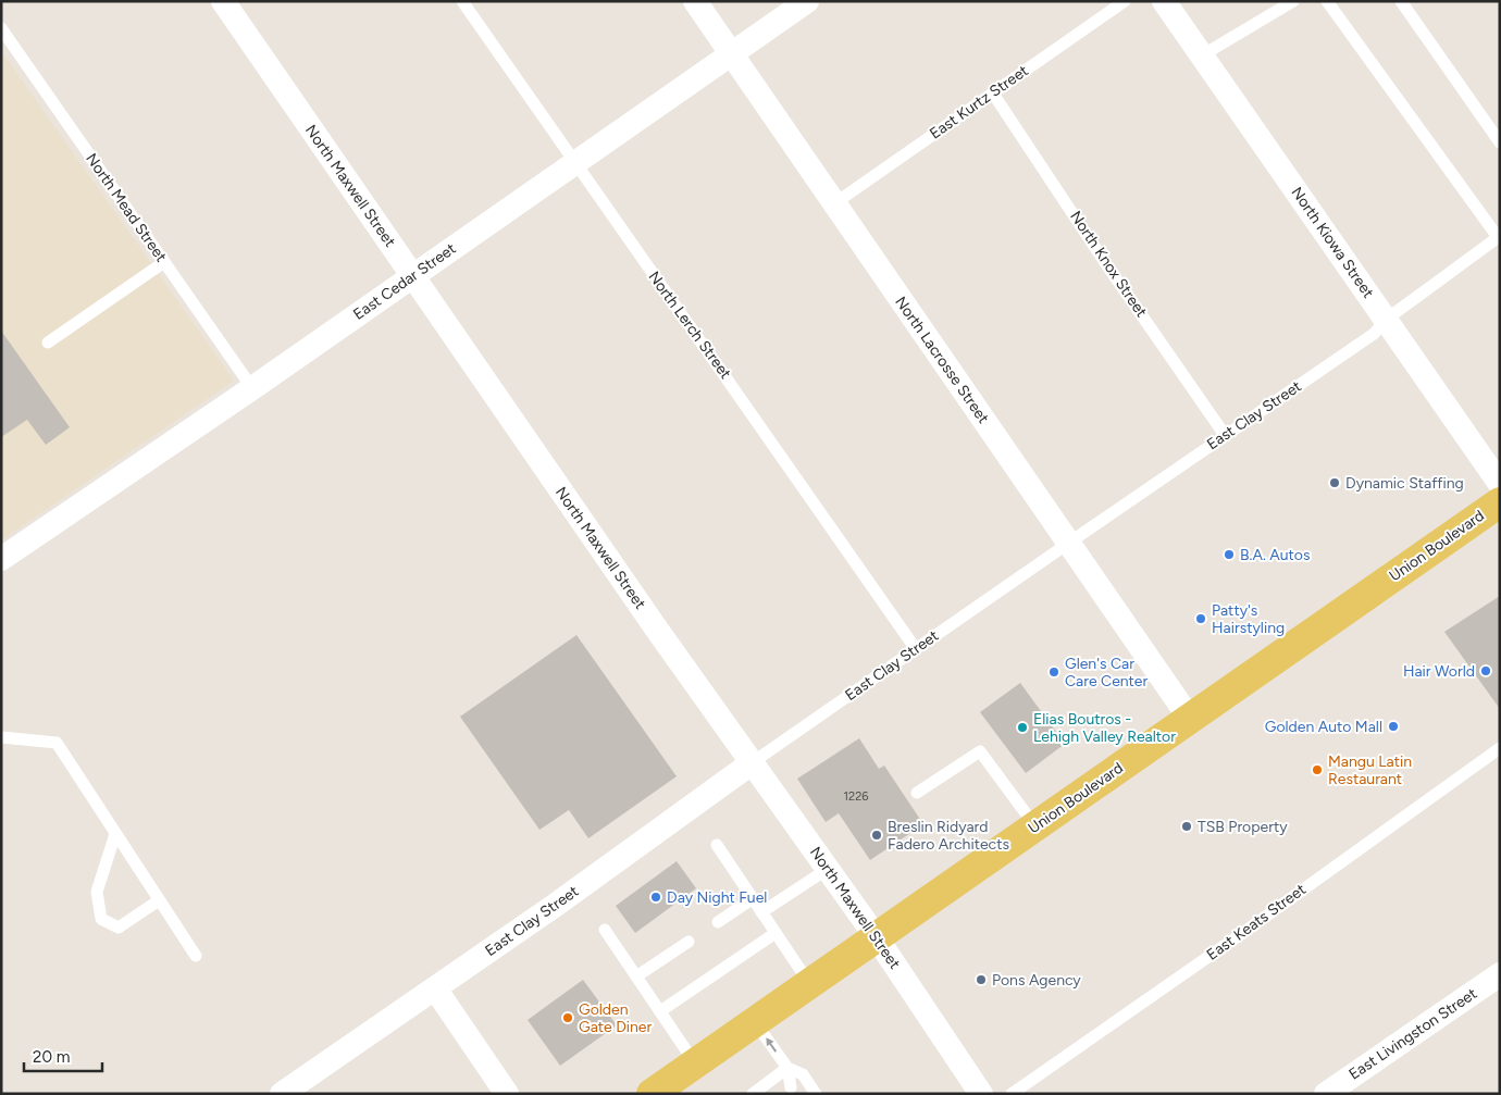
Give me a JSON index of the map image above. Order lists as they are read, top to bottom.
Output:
{
  "streets": {
    "main road": ["Union Boulevard"],
    "street": [
      "North Maxwell Street",
      "North Kiowa Street",
      "East Cedar Street",
      "North Lacrosse Street",
      "East Clay Street",
      "East Livingston Street"
    ],
    "lane": [
      "East Kurtz Street",
      "North Mead Street",
      "North Knox Street",
      "North Lerch Street",
      "East Keats Street"
    ]
  },
  "crossings": [
    ["East Kurtz Street", "North Knox Street"],
    ["East Kurtz Street", "North Lacrosse Street"],
    ["North Maxwell Street", "East Cedar Street"],
    ["North Maxwell Street", "East Clay Street"],
    ["North Maxwell Street", "Union Boulevard"],
    ["North Mead Street", "East Cedar Street"],
    ["North Kiowa Street", "East Clay Street"],
    ["North Knox Street", "East Clay Street"],
    ["East Cedar Street", "North Lerch Street"],
    ["East Cedar Street", "North Lacrosse Street"],
    ["North Lerch Street", "East Clay Street"],
    ["North Lacrosse Street", "East Clay Street"],
    ["North Lacrosse Street", "Union Boulevard"]
  ],
  "places": [
    "Dynamic Staffing",
    "B.A. Autos",
    "Patty's Hairstyling",
    "Hair World",
    "Glen's Car Care Center",
    "Golden Auto Mall",
    "Elias Boutros - Lehigh Valley Realtor",
    "Mangu Latin Restaurant",
    "TSB Property",
    "Breslin Ridyard Fadero Architects",
    "Day Night Fuel",
    "Pons Agency",
    "Golden Gate Diner"
  ],
  "house_numbers": ["1226"],
  "scale_bar": "20 m"
}
